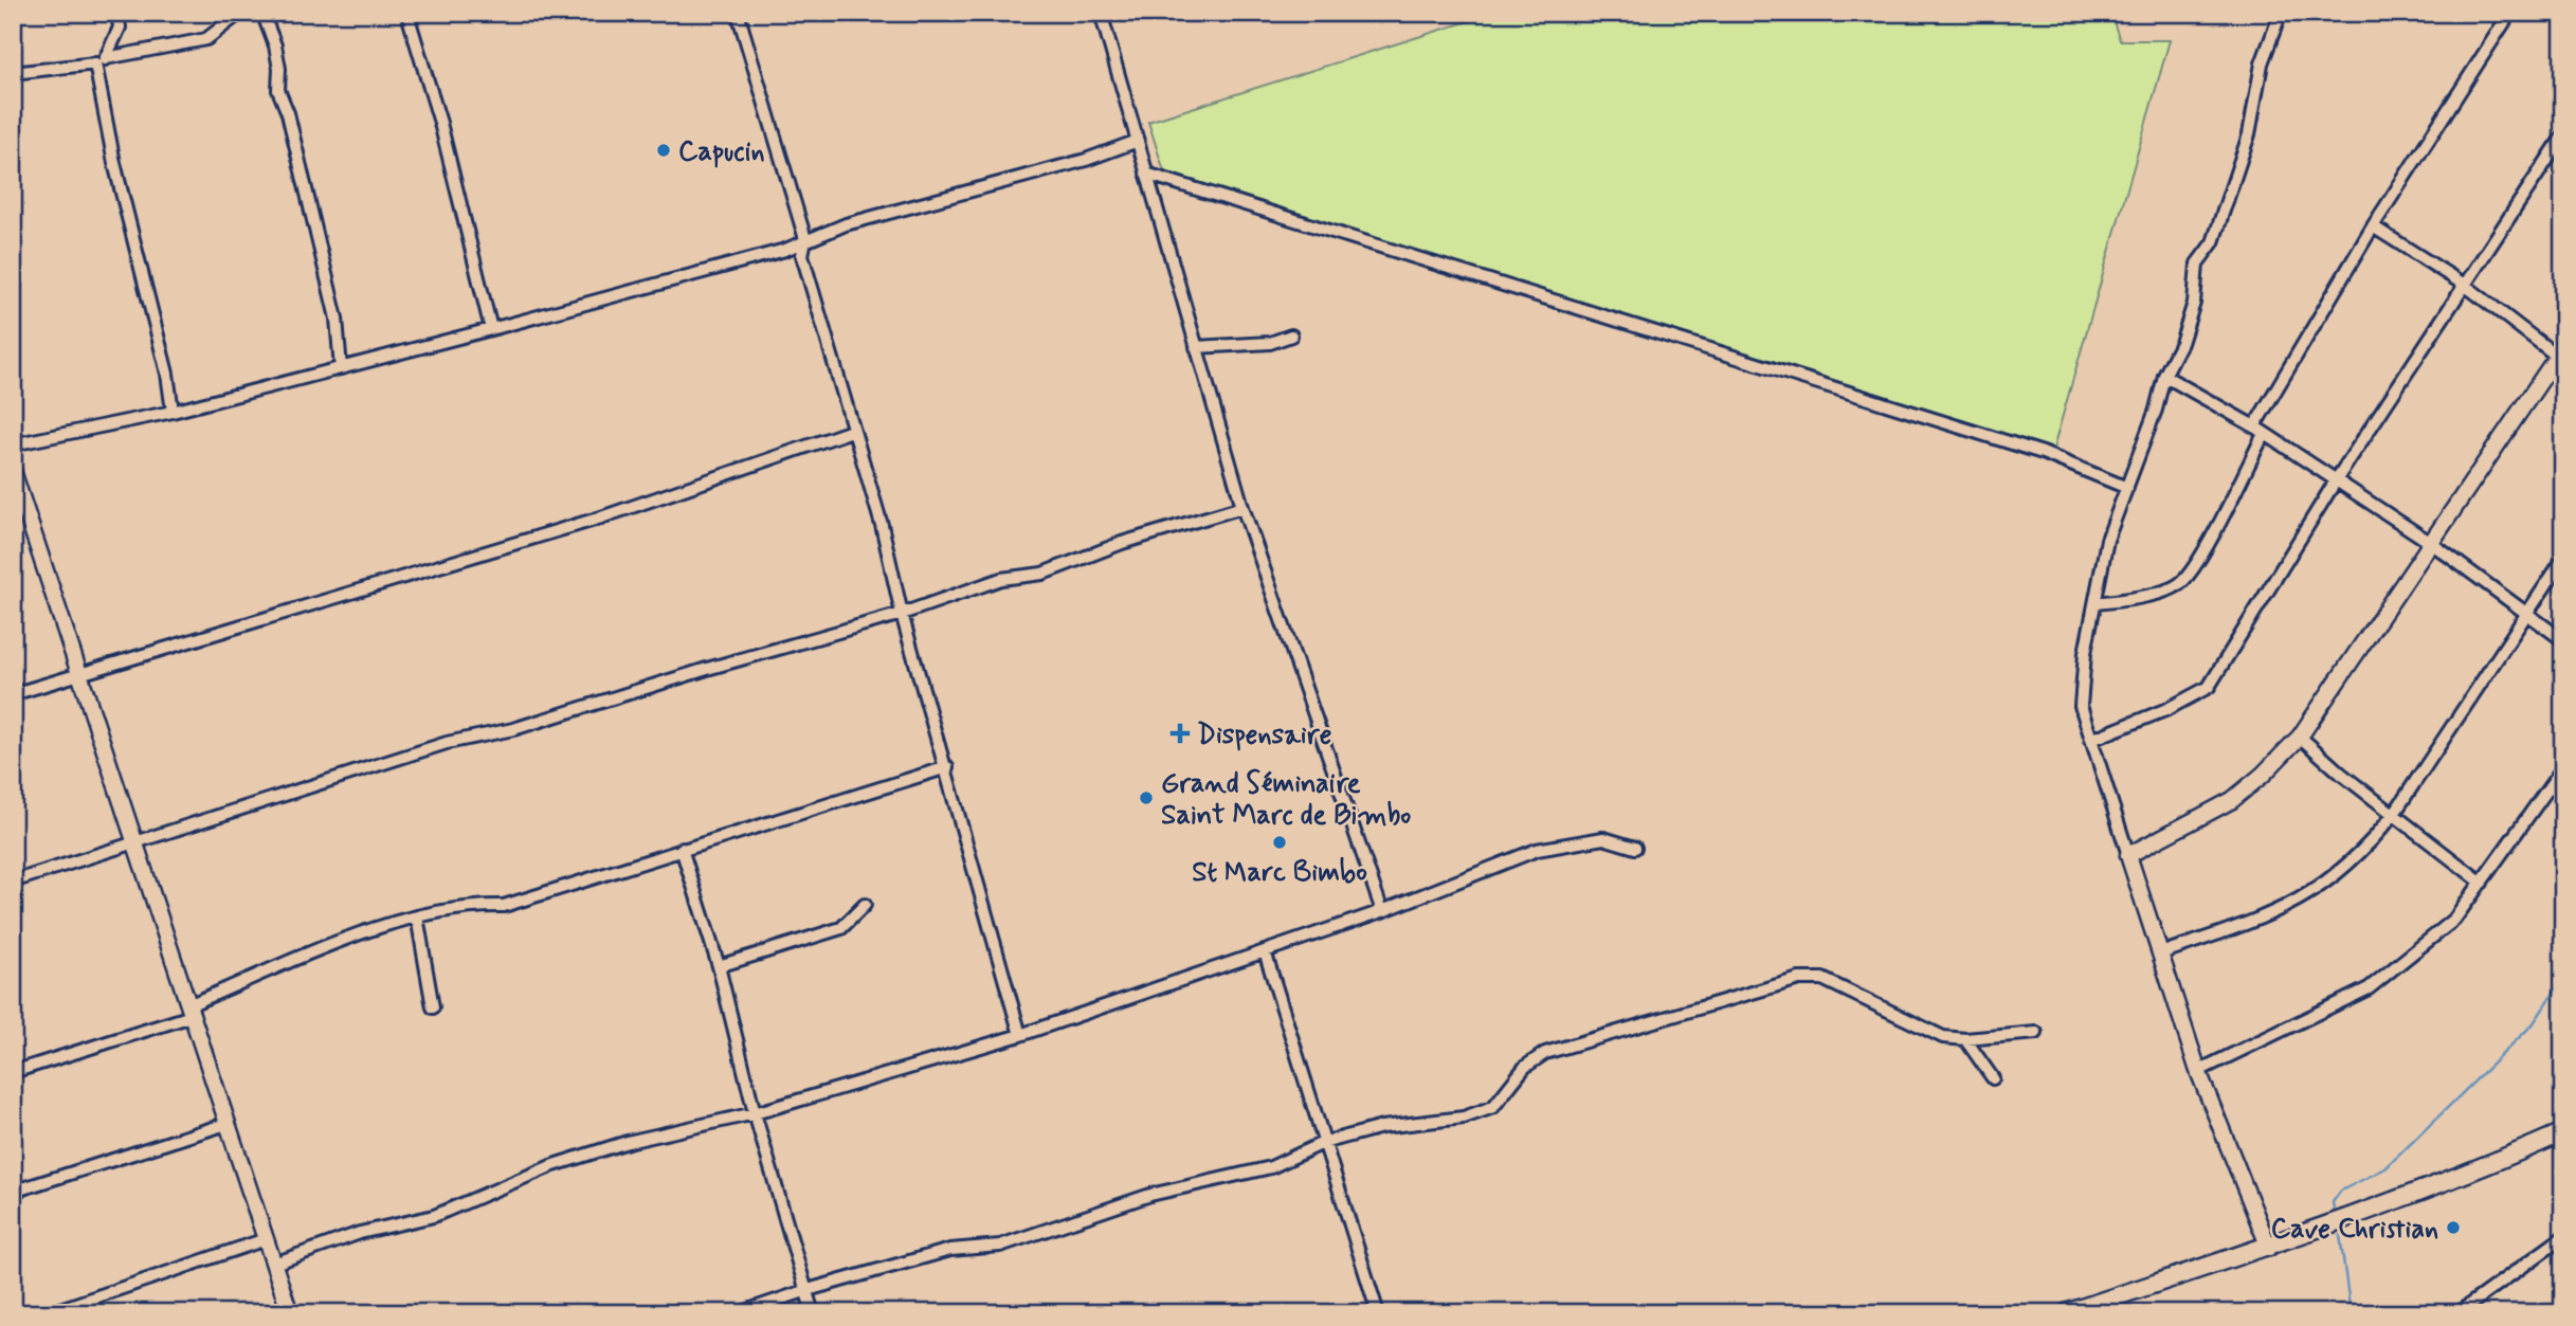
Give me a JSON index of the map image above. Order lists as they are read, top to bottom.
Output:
{
  "places": {
    "other": [
      "Capucin",
      "Grand Séminaire Saint Marc de Bimbo",
      "St Marc Bimbo",
      "Cave Christian"
    ],
    "health": ["Dispensaire"]
  }
}
